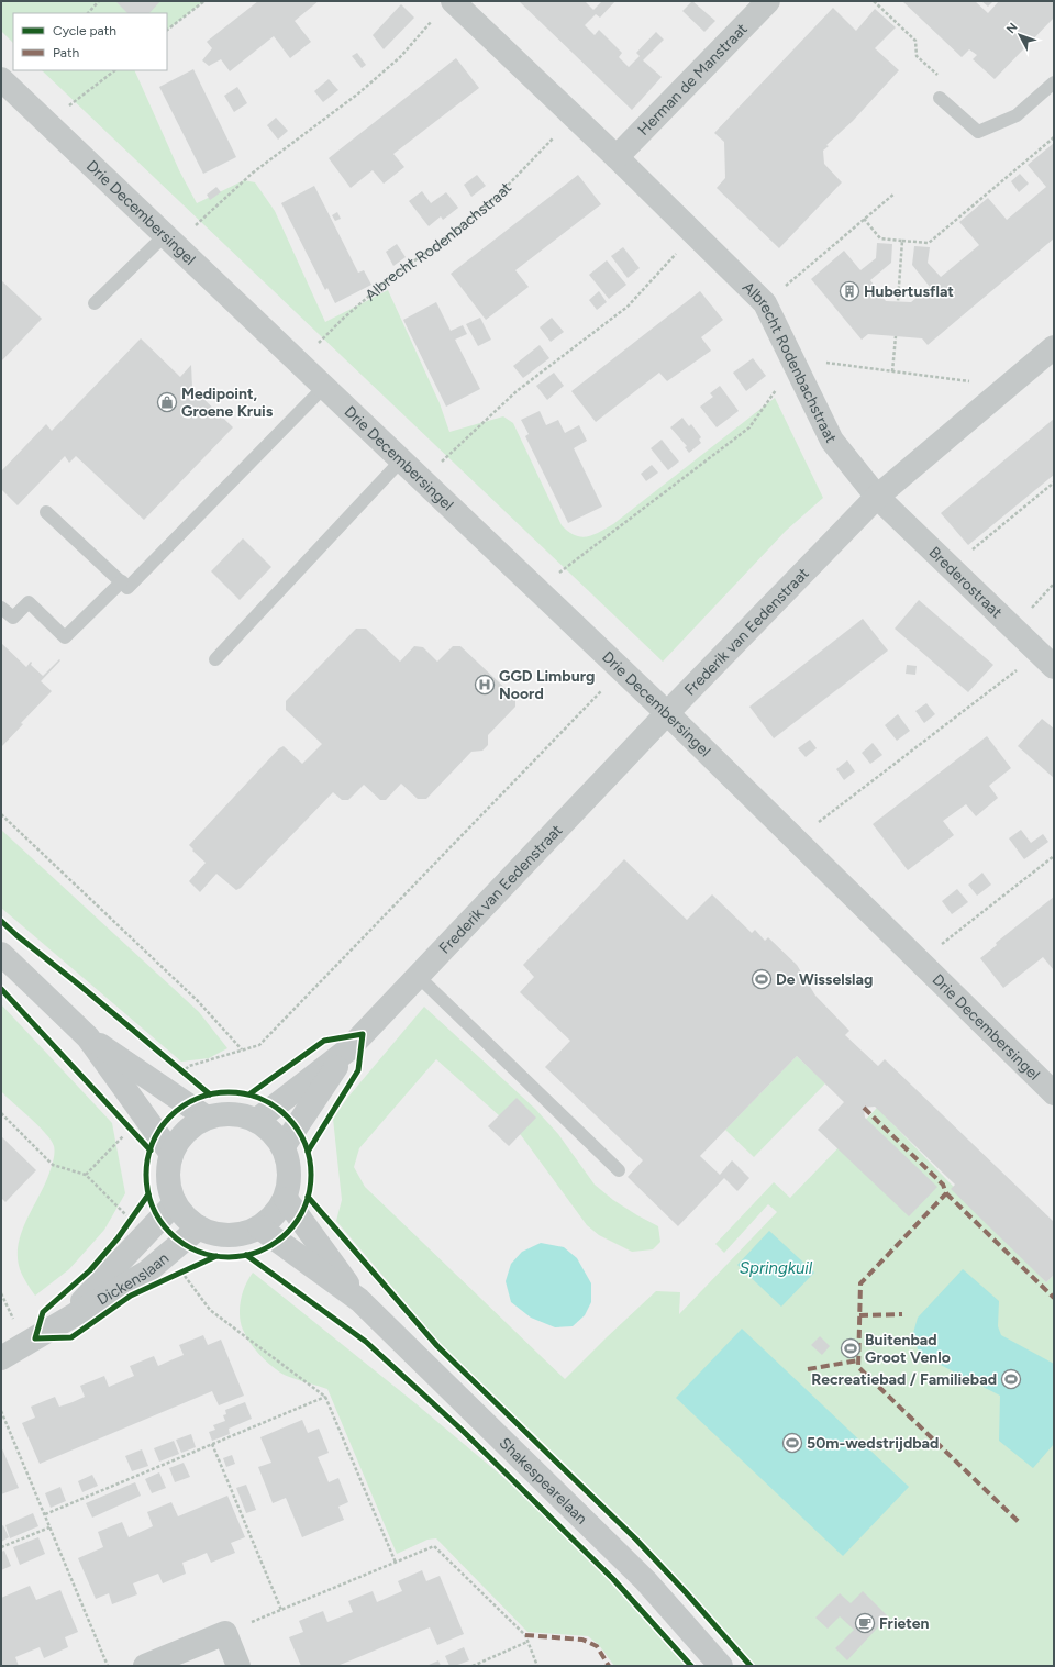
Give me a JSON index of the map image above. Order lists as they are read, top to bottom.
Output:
{
  "streets": {
    "street": [
      "Herman de Manstraat",
      "Drie Decembersingel",
      "Albrecht Rodenbachstraat",
      "Brederostraat",
      "Frederik van Eedenstraat",
      "Dickenslaan",
      "Shakespearelaan"
    ]
  },
  "crossings": [
    ["Herman de Manstraat", "Albrecht Rodenbachstraat"],
    ["Drie Decembersingel", "Albrecht Rodenbachstraat"],
    ["Drie Decembersingel", "Frederik van Eedenstraat"],
    ["Albrecht Rodenbachstraat", "Brederostraat"],
    ["Albrecht Rodenbachstraat", "Frederik van Eedenstraat"],
    ["Brederostraat", "Frederik van Eedenstraat"],
    ["Frederik van Eedenstraat", "Dickenslaan"],
    ["Frederik van Eedenstraat", "Shakespearelaan"],
    ["Dickenslaan", "Shakespearelaan"]
  ],
  "water": ["Springkuil"],
  "places": {
    "building": ["Hubertusflat"],
    "shop": ["Medipoint, Groene Kruis"],
    "hospital": ["GGD Limburg Noord"],
    "sports": [
      "De Wisselslag",
      "Buitenbad Groot Venlo",
      "Recreatiebad / Familiebad",
      "50m-wedstrijdbad"
    ],
    "cafe": ["Frieten"]
  },
  "legend": ["Cycle path", "Path"],
  "north": "top left"
}
